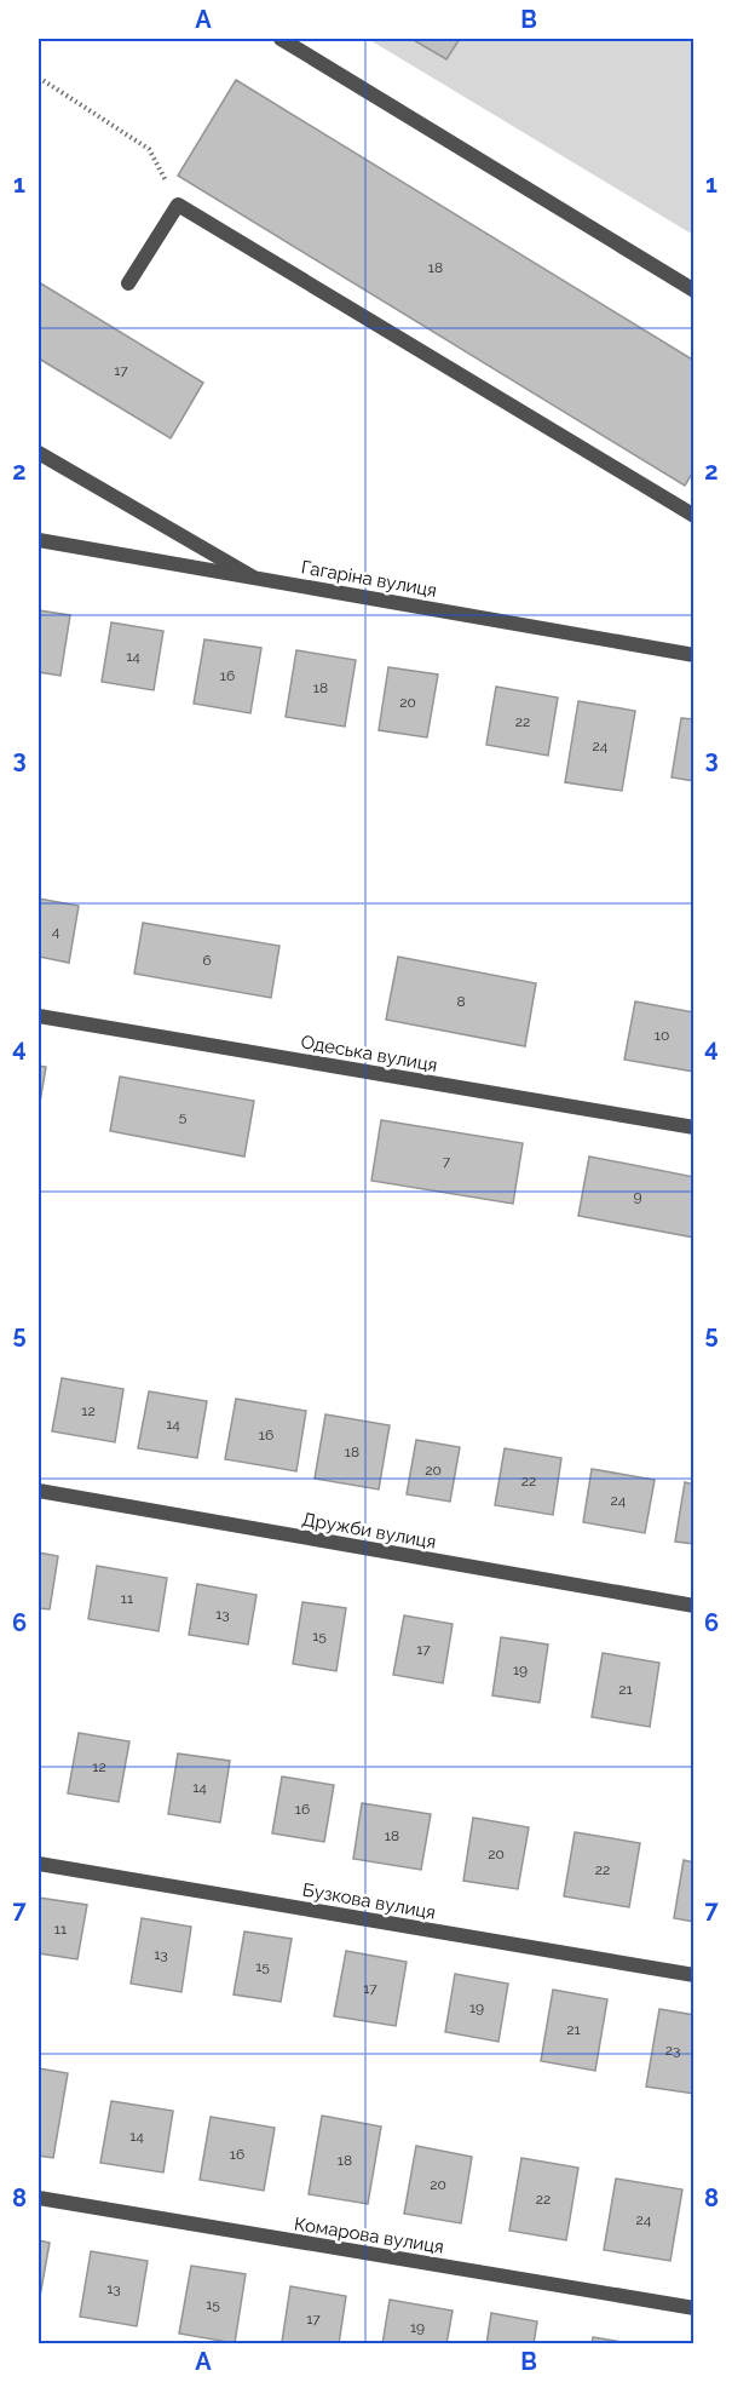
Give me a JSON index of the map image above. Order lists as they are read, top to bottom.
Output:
{
  "streets": {
    "street": [
      "Гагаріна вулиця",
      "Одеська вулиця",
      "Дружби вулиця",
      "Бузкова вулиця",
      "Комарова вулиця"
    ]
  },
  "house_numbers": [
    "18",
    "17",
    "14",
    "16",
    "18",
    "20",
    "22",
    "24",
    "4",
    "6",
    "8",
    "10",
    "5",
    "7",
    "9",
    "12",
    "14",
    "16",
    "18",
    "20",
    "22",
    "24",
    "11",
    "13",
    "15",
    "17",
    "19",
    "21",
    "12",
    "14",
    "16",
    "18",
    "20",
    "22",
    "11",
    "13",
    "15",
    "17",
    "19",
    "21",
    "23",
    "14",
    "16",
    "18",
    "20",
    "22",
    "24",
    "13",
    "15",
    "17",
    "19"
  ],
  "grid": {
    "columns": ["A", "B"],
    "rows": [
      "1",
      "2",
      "3",
      "4",
      "5",
      "6",
      "7",
      "8"
    ]
  }
}
